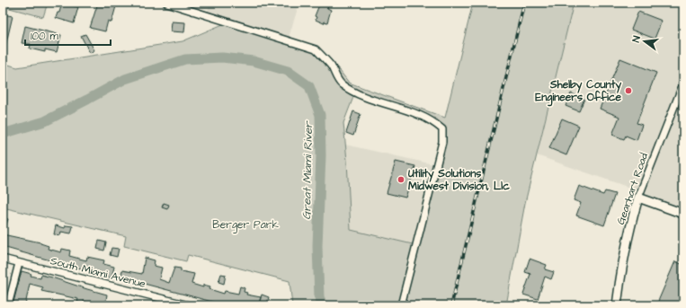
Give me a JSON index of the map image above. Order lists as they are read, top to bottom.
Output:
{
  "streets": {
    "street": ["Gearhart Road", "South Miami Avenue"]
  },
  "water": ["Great Miami River"],
  "parks": ["Berger Park"],
  "places": ["Shelby County Engineers Office", "Utility Solutions Midwest Division, Llc"],
  "scale_bar": "100 m",
  "north": "left"
}
